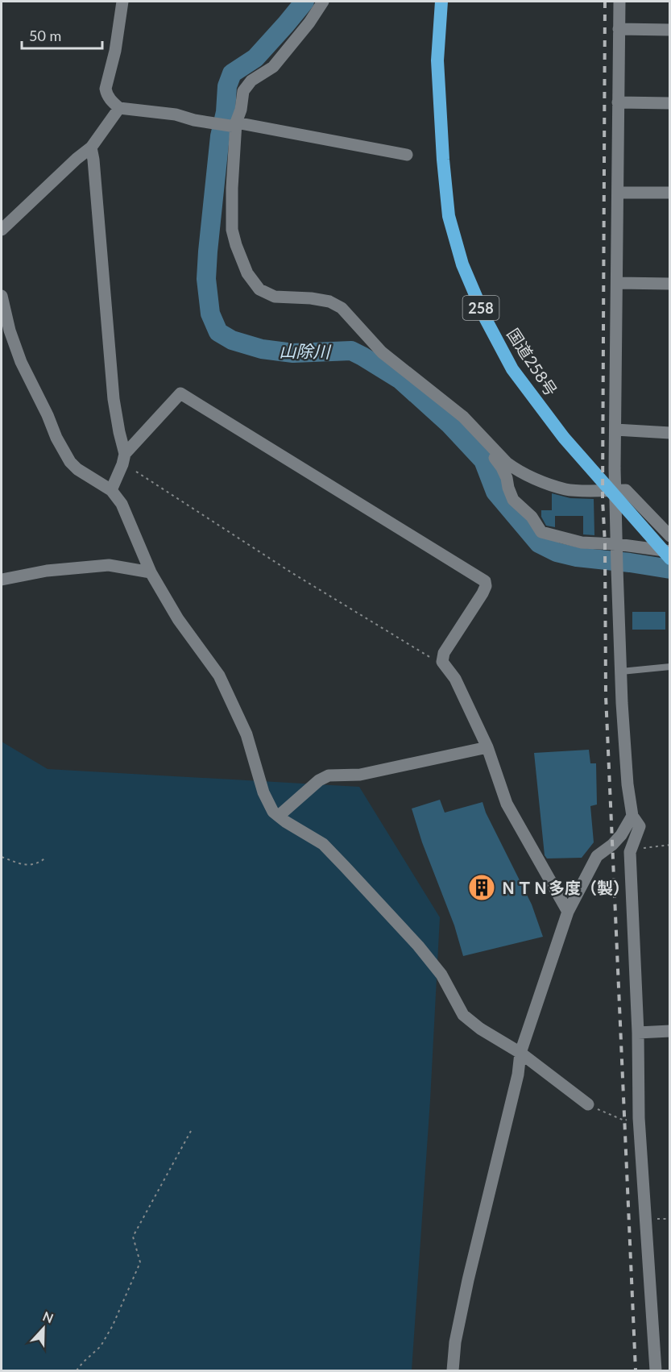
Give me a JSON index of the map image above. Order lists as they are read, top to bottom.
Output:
{
  "streets": {
    "highway": ["258", "国道258号"]
  },
  "water": ["山除川"],
  "places": {
    "building": ["ＮＴＮ多度（製）"]
  },
  "scale_bar": "50 m",
  "north": "top"
}
